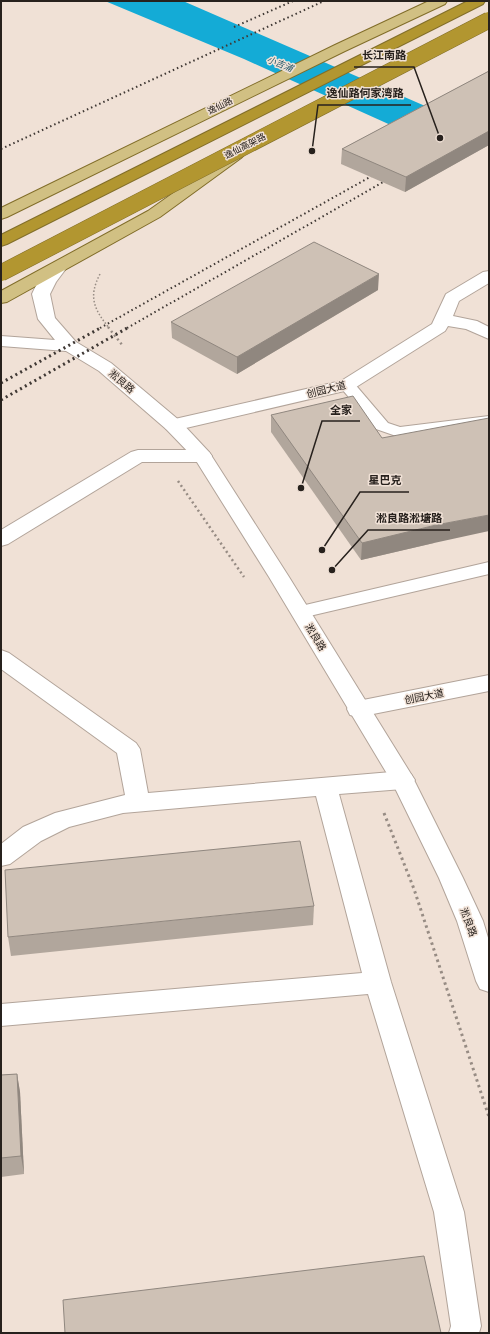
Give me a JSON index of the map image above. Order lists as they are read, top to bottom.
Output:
{
  "streets": {
    "highway": ["逸仙高架路"],
    "main road": ["逸仙路"],
    "street": ["淞良路", "创园大道"]
  },
  "crossings": [
    ["淞良路", "创园大道"]
  ],
  "water": ["小吉浦"],
  "places": [
    "长江南路",
    "逸仙路何家湾路",
    "全家",
    "星巴克",
    "淞良路淞塘路"
  ]
}
